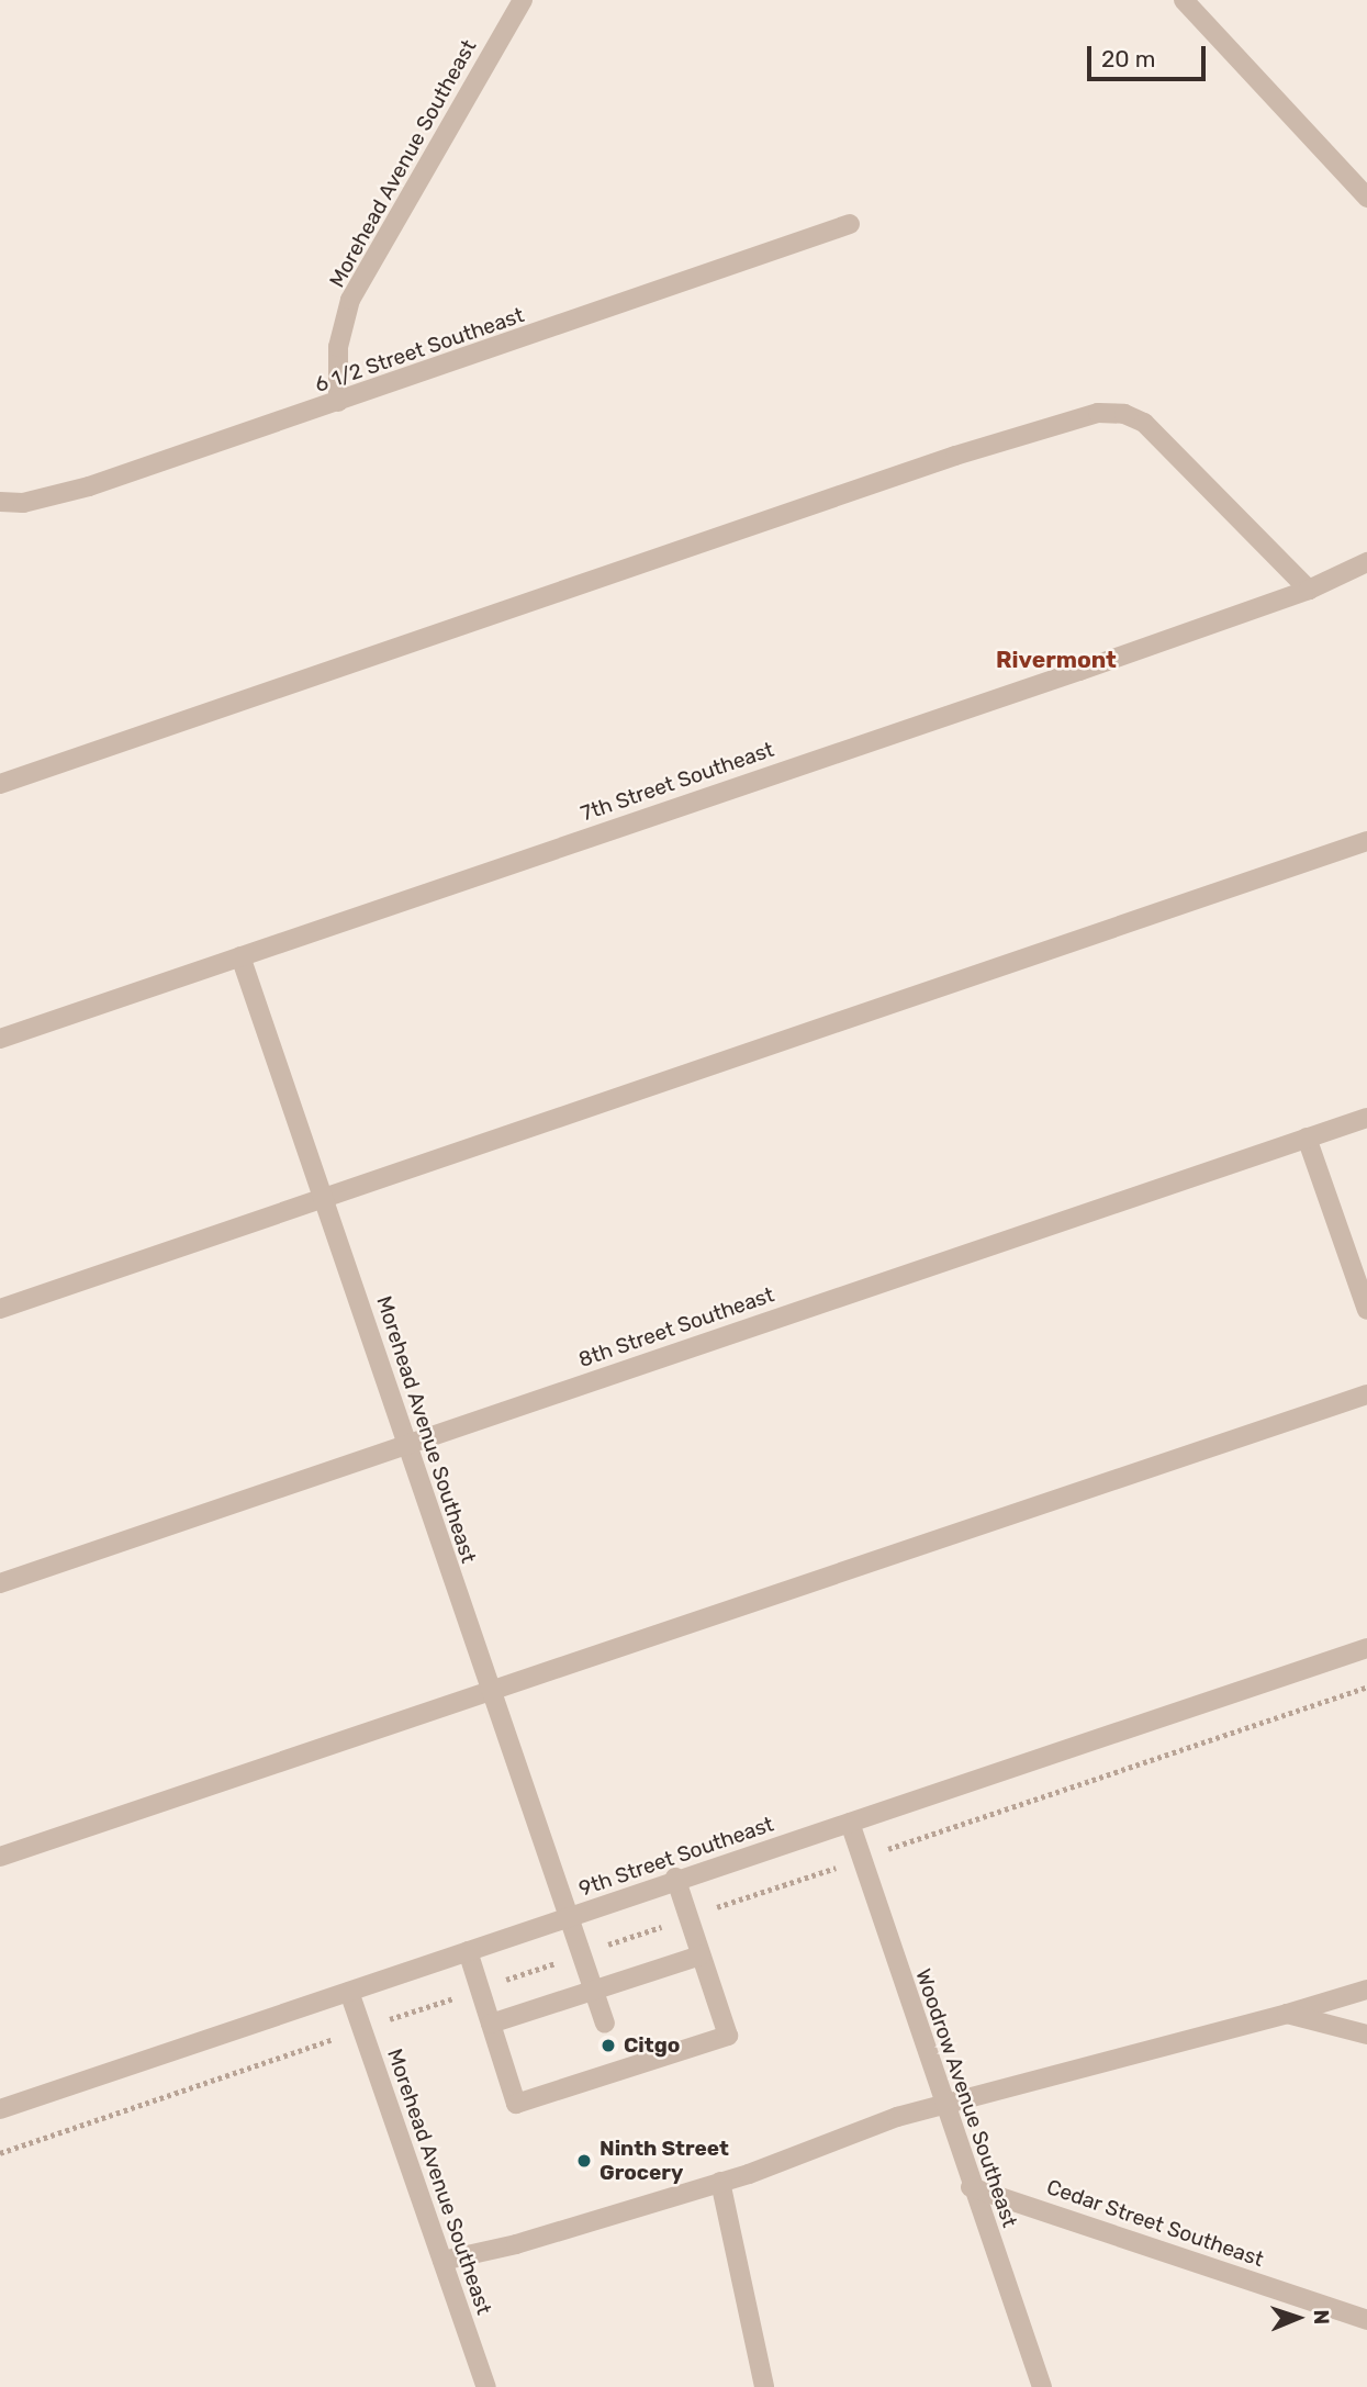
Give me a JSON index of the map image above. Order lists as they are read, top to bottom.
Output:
{
  "streets": {
    "street": [
      "Morehead Avenue Southeast",
      "6 1/2 Street Southeast",
      "7th Street Southeast",
      "8th Street Southeast",
      "9th Street Southeast",
      "Woodrow Avenue Southeast",
      "Cedar Street Southeast"
    ]
  },
  "crossings": [
    ["Morehead Avenue Southeast", "6 1/2 Street Southeast"],
    ["Morehead Avenue Southeast", "7th Street Southeast"],
    ["Morehead Avenue Southeast", "8th Street Southeast"],
    ["Morehead Avenue Southeast", "9th Street Southeast"],
    ["9th Street Southeast", "Woodrow Avenue Southeast"],
    ["Woodrow Avenue Southeast", "Cedar Street Southeast"]
  ],
  "districts": ["Rivermont"],
  "places": ["Citgo", "Ninth Street Grocery"],
  "scale_bar": "20 m",
  "north": "right"
}
